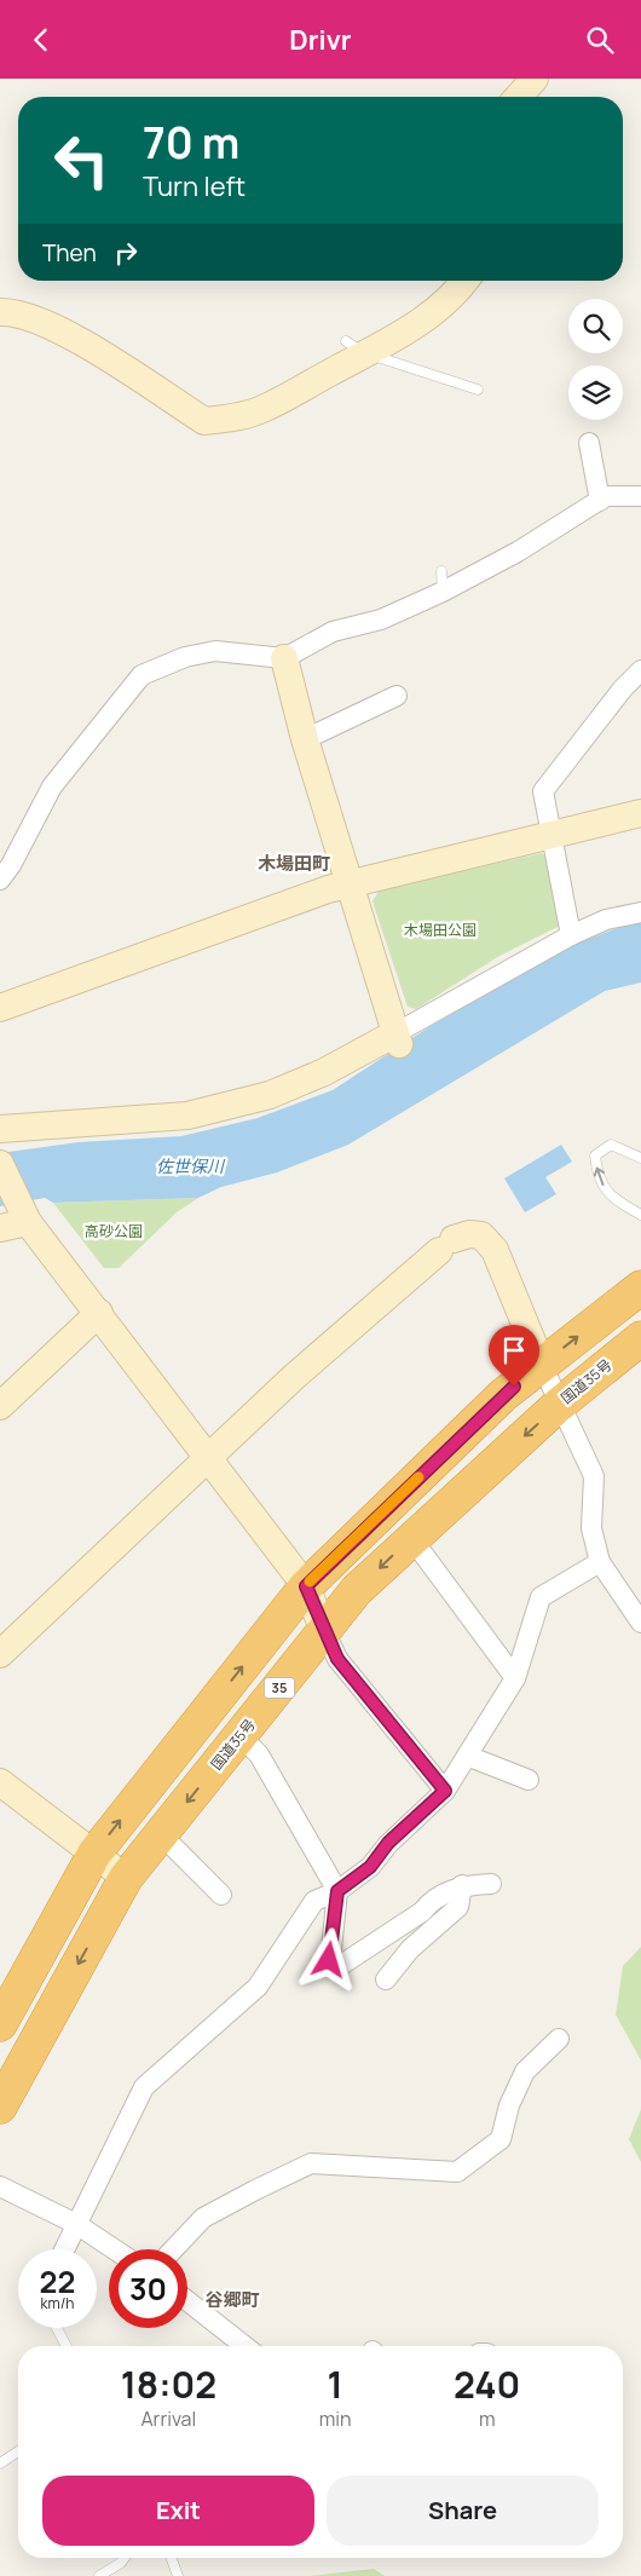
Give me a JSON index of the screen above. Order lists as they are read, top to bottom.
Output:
{
  "streets": {
    "highway": ["国道35号", "35"]
  },
  "districts": ["木場田町", "谷郷町"],
  "water": ["佐世保川"],
  "parks": ["木場田公園", "高砂公園"],
  "page": {
    "header": "Drivr",
    "turn": ["70 m", "Turn left"],
    "then": "Then",
    "speed": "22 km/h",
    "limit": "30",
    "eta": [
      "18:02",
      "Arrival",
      "1",
      "min",
      "240",
      "m"
    ],
    "buttons": ["Exit", "Share"]
  }
}
